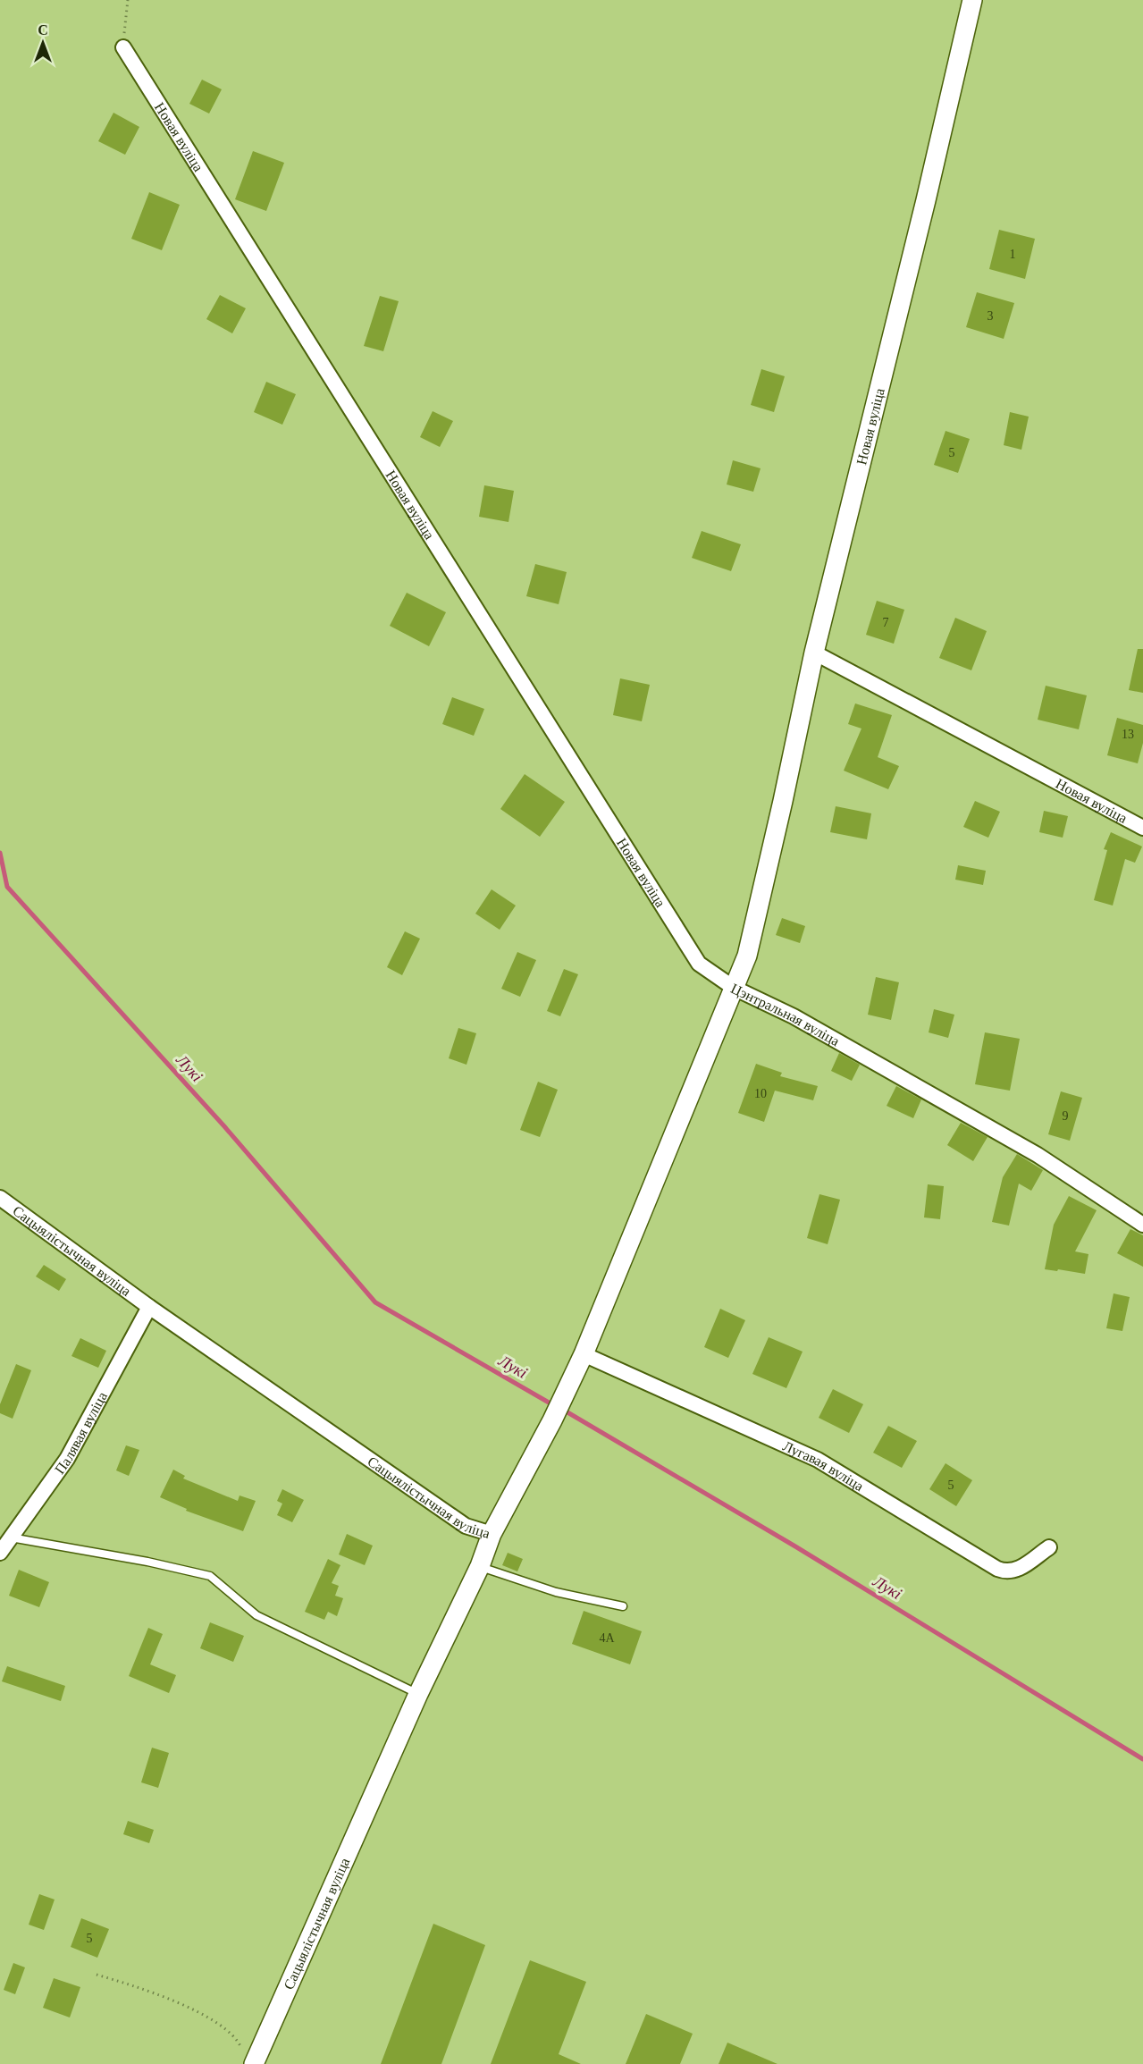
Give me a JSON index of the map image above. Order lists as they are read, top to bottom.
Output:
{
  "streets": {
    "street": [
      "Новая вуліца",
      "Цэнтральная вуліца",
      "Сацыялістычная вуліца",
      "Палявая вуліца",
      "Лугавая вуліца"
    ]
  },
  "crossings": [
    ["Новая вуліца", "Цэнтральная вуліца"],
    ["Цэнтральная вуліца", "Сацыялістычная вуліца"],
    ["Цэнтральная вуліца", "Лугавая вуліца"],
    ["Сацыялістычная вуліца", "Палявая вуліца"]
  ],
  "water": ["Лукі"],
  "house_numbers": [
    "1",
    "3",
    "5",
    "7",
    "13",
    "10",
    "9",
    "5",
    "4А",
    "5"
  ],
  "north": "top"
}
